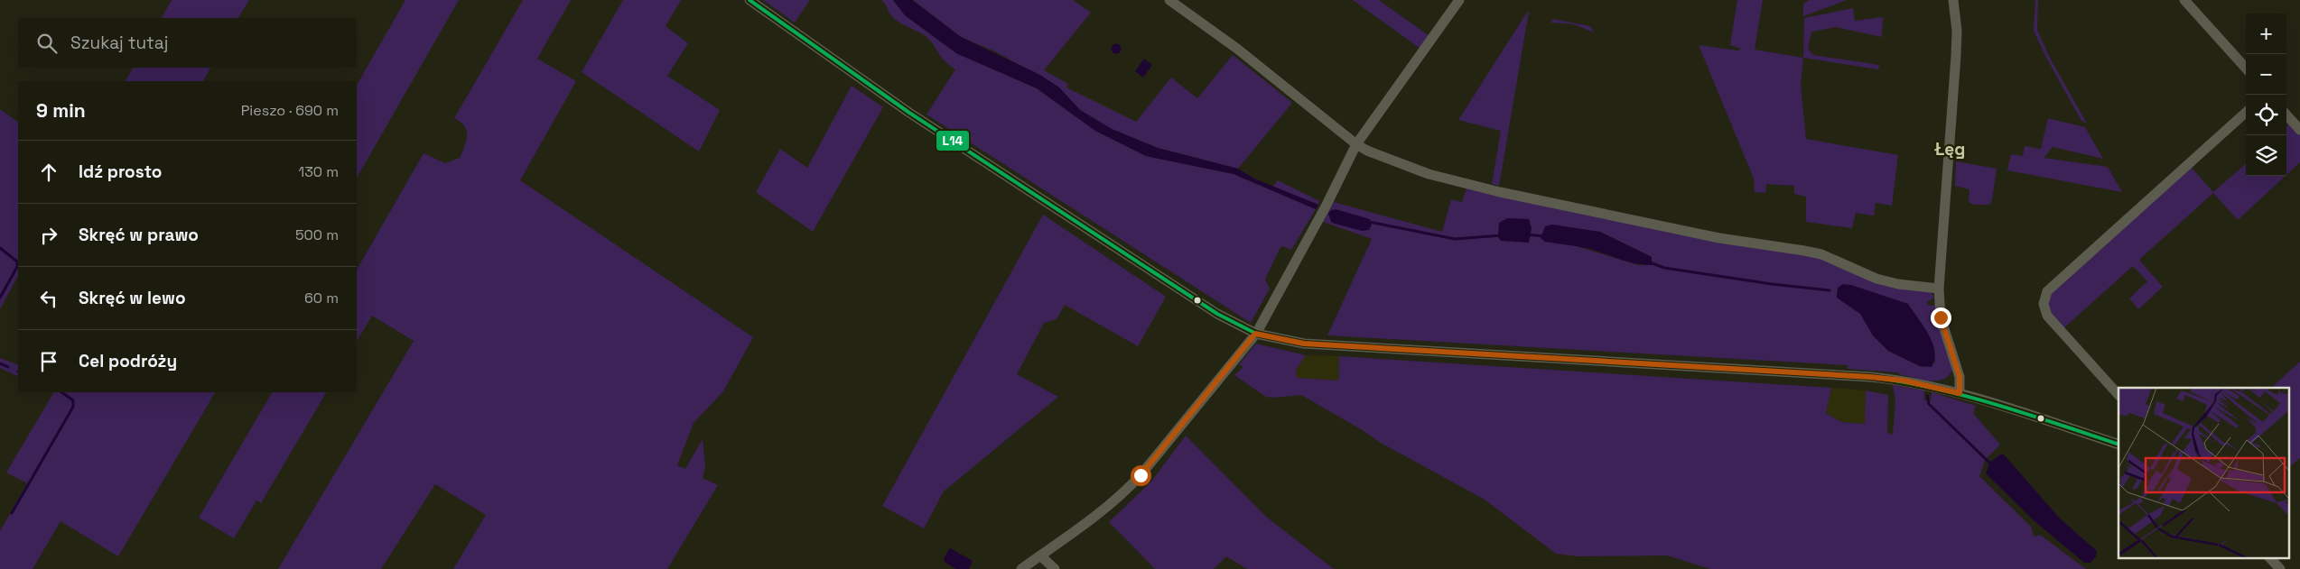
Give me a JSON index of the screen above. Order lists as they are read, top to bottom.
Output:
{
  "districts": ["Łęg"],
  "lines": ["transit line L14"],
  "page": {
    "map_buttons": ["+", "−"],
    "search": "Szukaj tutaj",
    "heading": ["9 min", "Pieszo · 690 m"],
    "list": [
      ["Idź prosto", "130 m"],
      ["Skręć w prawo", "500 m"],
      ["Skręć w lewo", "60 m"],
      "Cel podróży"
    ]
  }
}
